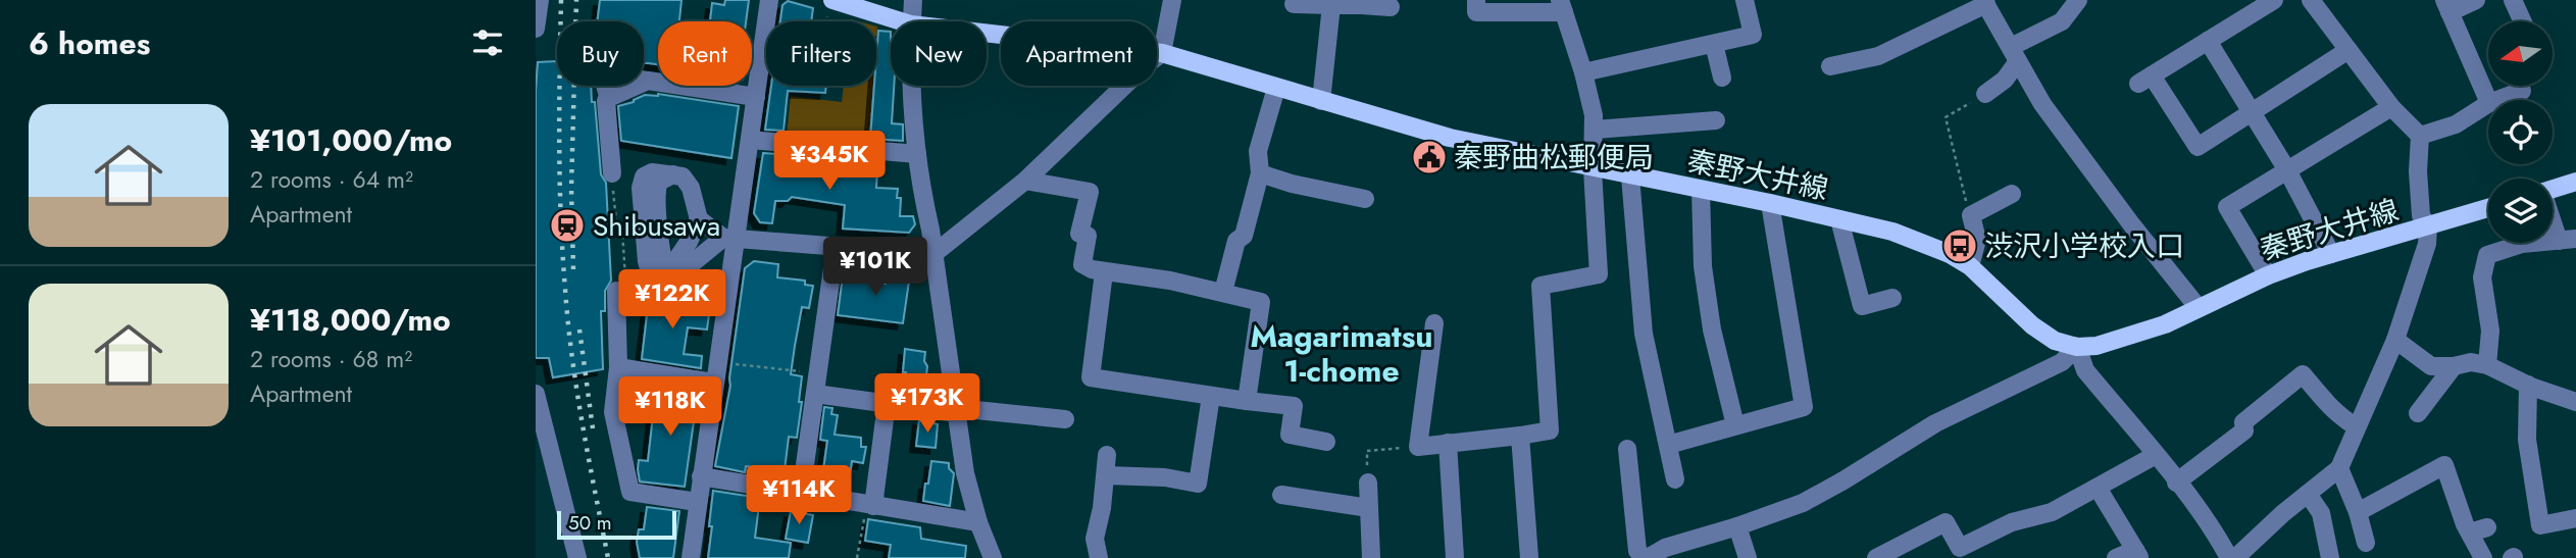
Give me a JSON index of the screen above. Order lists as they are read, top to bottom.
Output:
{
  "streets": {
    "main road": ["秦野大井線"]
  },
  "districts": ["Magarimatsu 1-chome"],
  "places": {
    "public building": ["秦野曲松郵便局"],
    "station": ["Shibusawa"],
    "bus stop": ["渋沢小学校入口"]
  },
  "scale_bar": "50 m",
  "north": "left",
  "page": {
    "heading": "6 homes",
    "chip": [
      "Buy",
      "Rent",
      "Filters",
      "New",
      "Apartment"
    ],
    "list": [
      {
        "name": "¥101,000/mo",
        "note": "2 rooms · 64 m² · Apartment"
      },
      {
        "name": "¥118,000/mo",
        "note": "2 rooms · 68 m² · Apartment"
      }
    ],
    "price": [
      "¥345K",
      "¥101K",
      "¥122K",
      "¥173K",
      "¥118K",
      "¥114K"
    ],
    "scale": "50 m"
  }
}
